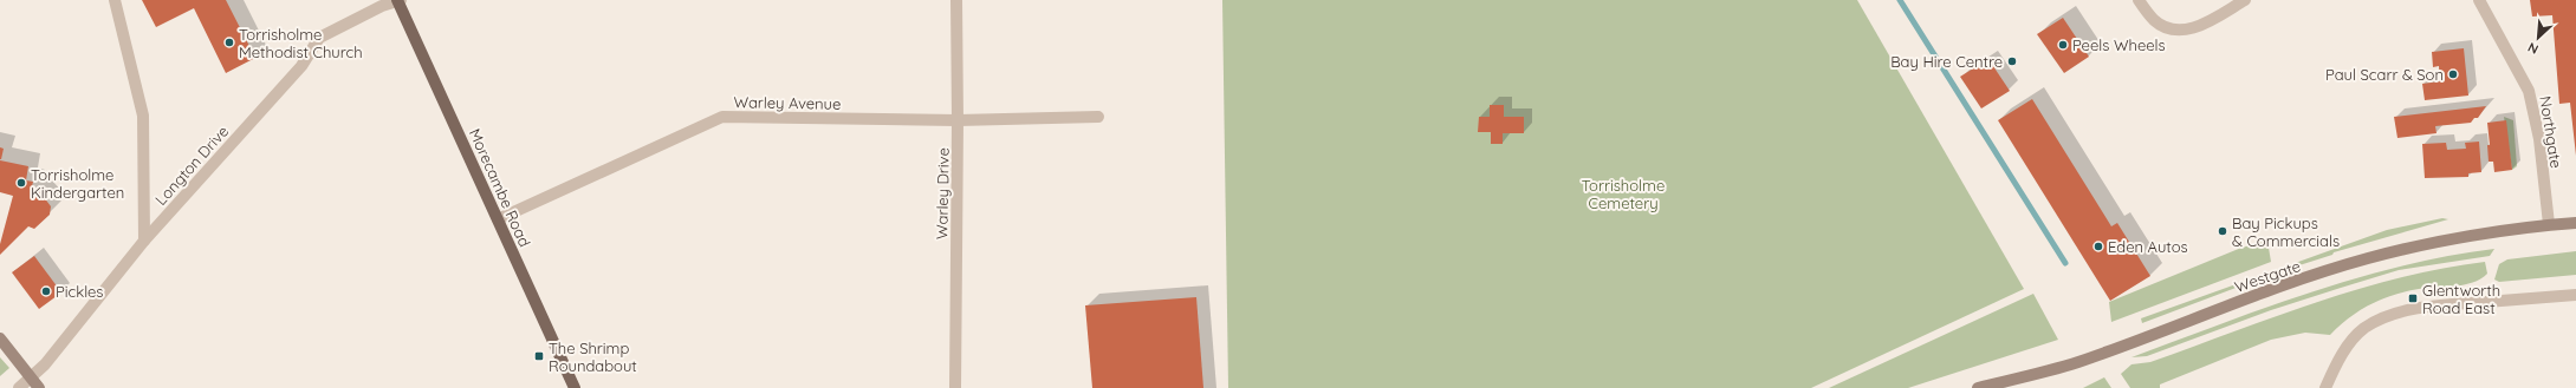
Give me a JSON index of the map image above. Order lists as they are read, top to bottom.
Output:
{
  "streets": {
    "main road": ["Morecambe Road"],
    "street": [
      "Warley Avenue",
      "Northgate",
      "Longton Drive",
      "Warley Drive",
      "Westgate"
    ]
  },
  "crossings": [
    ["Warley Avenue", "Morecambe Road"],
    ["Warley Avenue", "Warley Drive"],
    ["Northgate", "Westgate"],
    ["Longton Drive", "Morecambe Road"]
  ],
  "parks": ["Torrisholme Cemetery"],
  "places": {
    "other": [
      "Torrisholme Methodist Church",
      "Peels Wheels",
      "Bay Hire Centre",
      "Paul Scarr & Son",
      "Torrisholme Kindergarten",
      "Bay Pickups & Commercials",
      "Eden Autos",
      "Pickles"
    ],
    "transit": ["Glentworth Road East", "The Shrimp Roundabout"]
  },
  "north": "bottom left"
}
